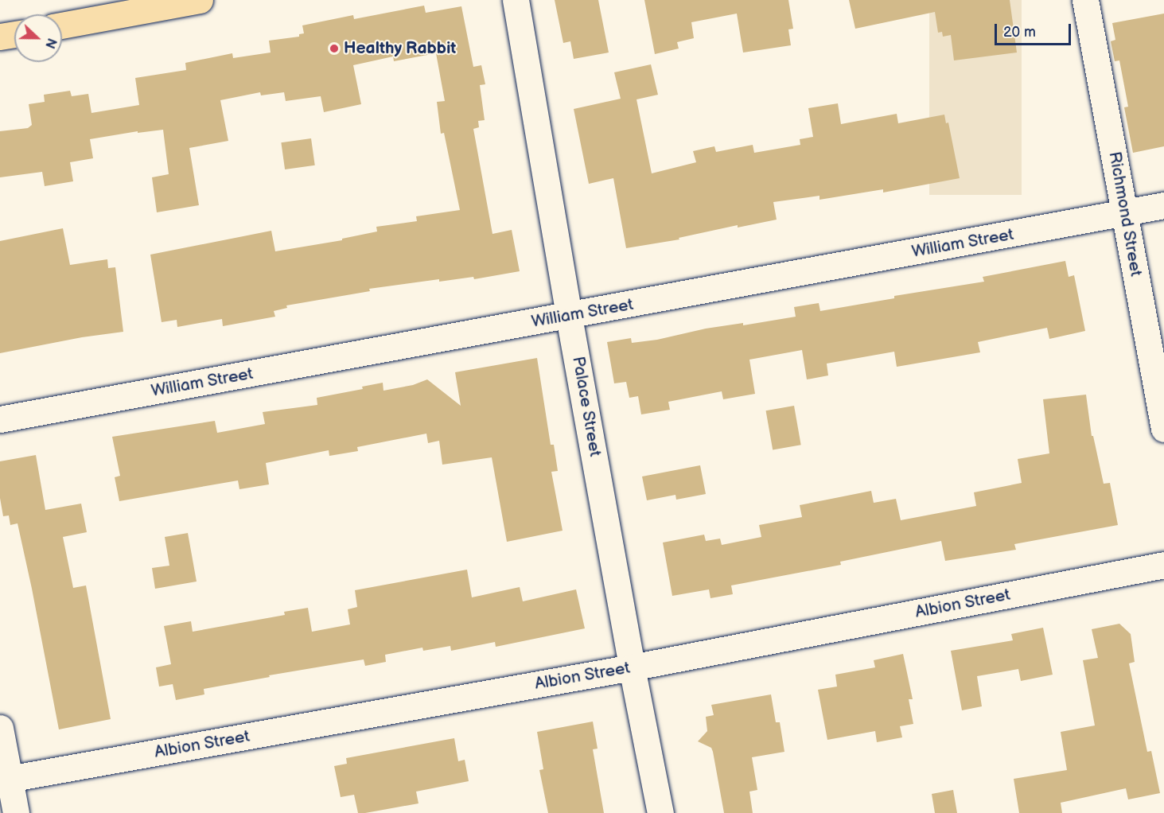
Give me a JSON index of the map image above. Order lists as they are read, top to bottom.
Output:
{
  "streets": {
    "street": [
      "Richmond Street",
      "William Street",
      "Palace Street",
      "Albion Street"
    ]
  },
  "crossings": [
    ["Richmond Street", "William Street"],
    ["William Street", "Palace Street"],
    ["Palace Street", "Albion Street"]
  ],
  "places": ["Healthy Rabbit"],
  "scale_bar": "20 m",
  "north": "right"
}
